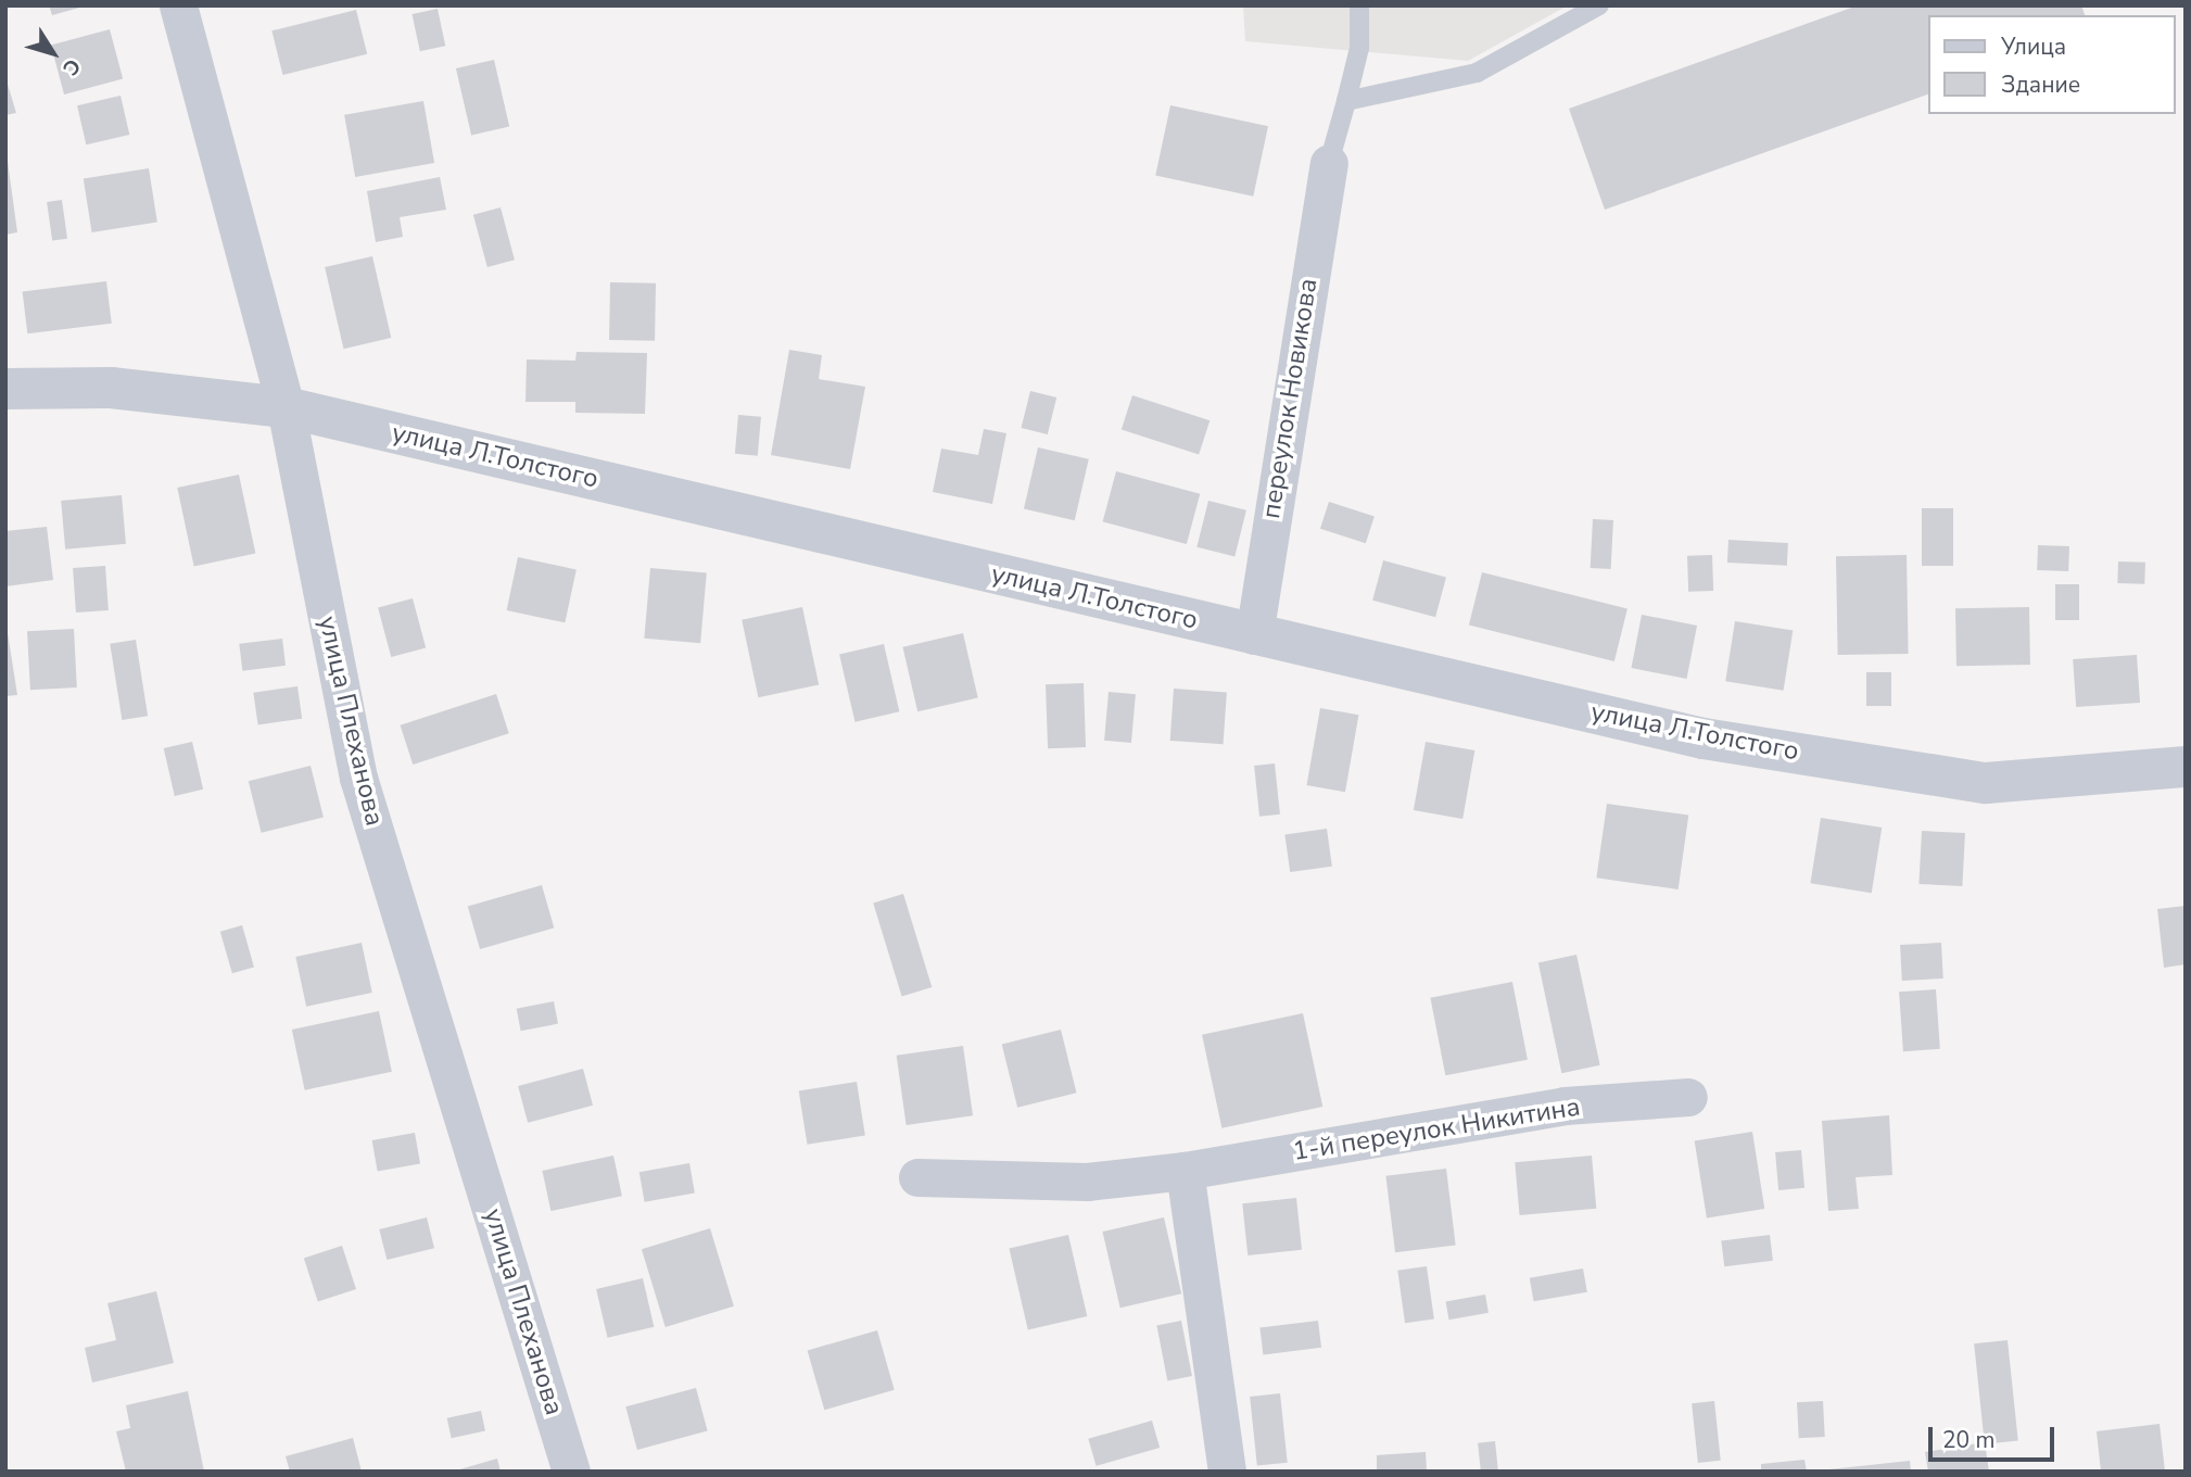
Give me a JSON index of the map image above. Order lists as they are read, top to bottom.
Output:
{
  "streets": {
    "street": [
      "переулок Новикова",
      "улица Л.Толстого",
      "улица Плеханова",
      "1-й переулок Никитина"
    ]
  },
  "crossings": [
    ["переулок Новикова", "улица Л.Толстого"],
    ["улица Л.Толстого", "улица Плеханова"]
  ],
  "legend": ["Улица", "Здание"],
  "scale_bar": "20 m",
  "north": "bottom right"
}
